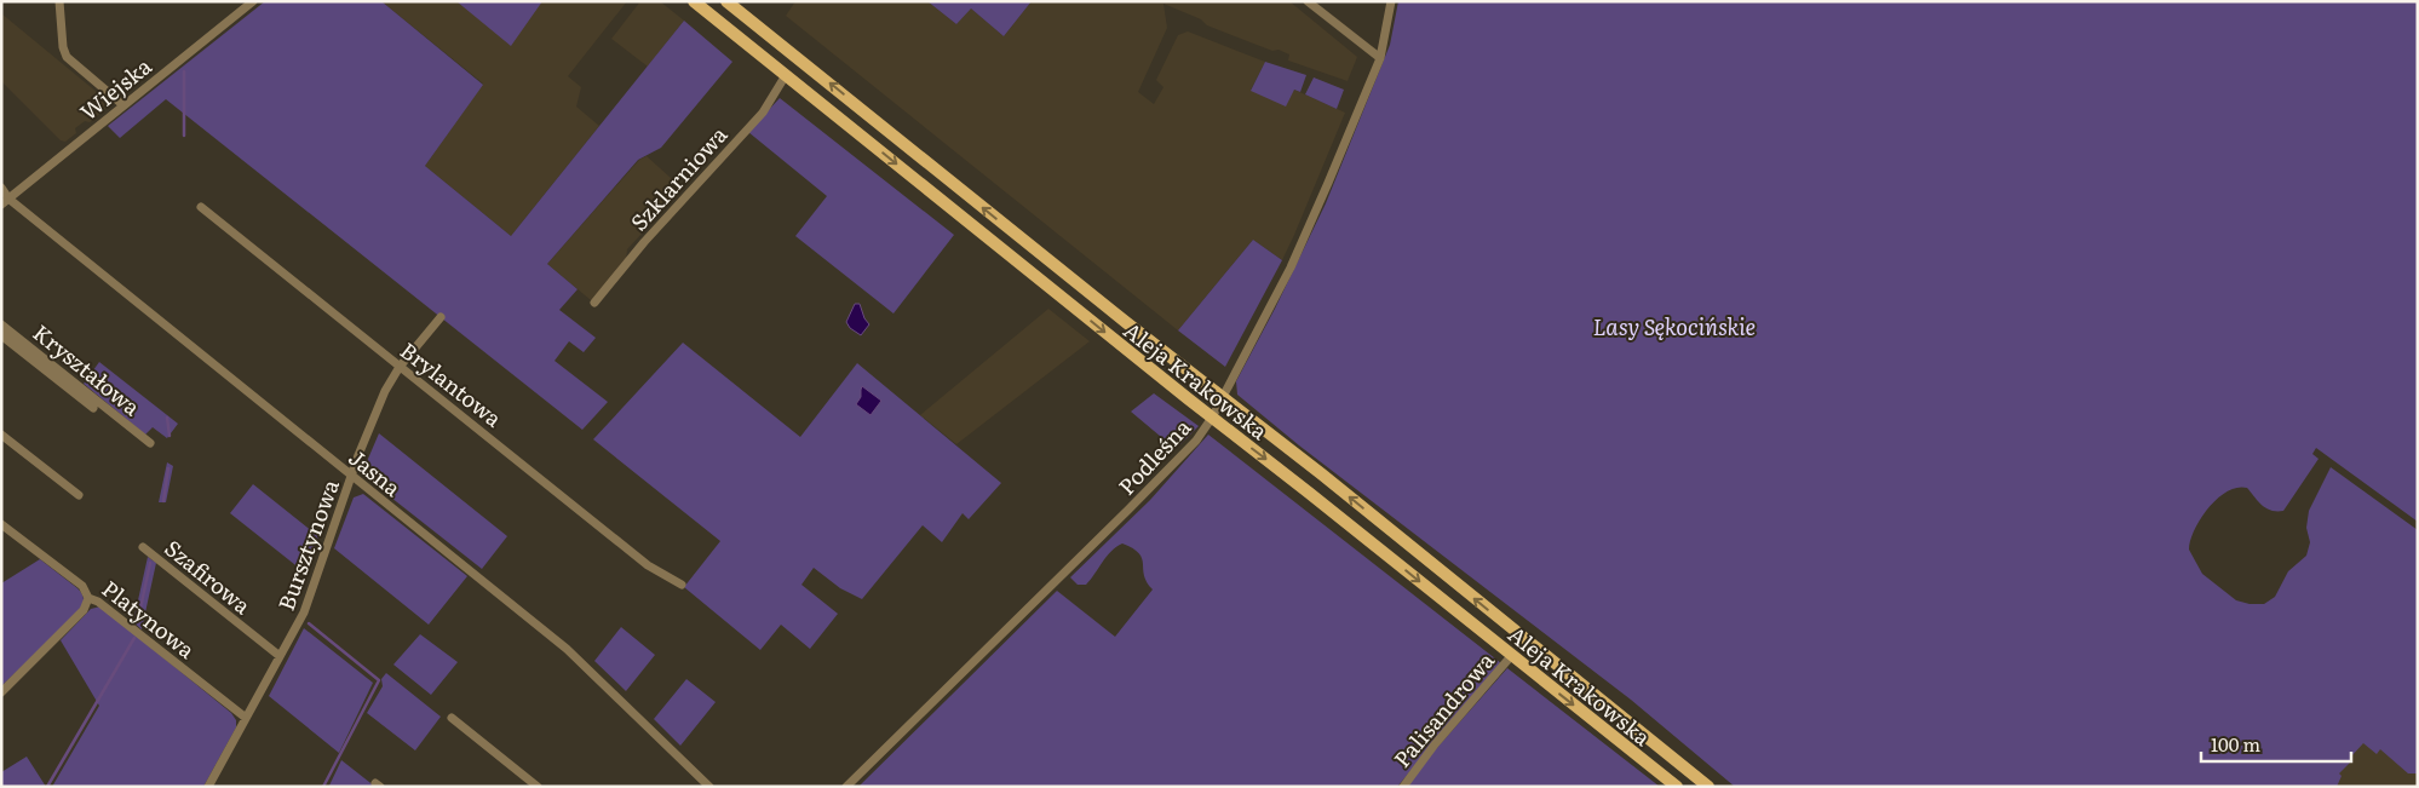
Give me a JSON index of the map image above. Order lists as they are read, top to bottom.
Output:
{
  "streets": {
    "main road": ["Aleja Krakowska"],
    "street": [
      "Wiejska",
      "Szklarniowa",
      "Kryształowa",
      "Brylantowa",
      "Podleśna",
      "Jasna",
      "Bursztynowa",
      "Szafirowa",
      "Platynowa",
      "Palisandrowa"
    ]
  },
  "crossings": [
    ["Wiejska", "Jasna"],
    ["Szklarniowa", "Aleja Krakowska"],
    ["Aleja Krakowska", "Podleśna"],
    ["Aleja Krakowska", "Palisandrowa"],
    ["Brylantowa", "Bursztynowa"],
    ["Jasna", "Bursztynowa"],
    ["Bursztynowa", "Szafirowa"],
    ["Bursztynowa", "Platynowa"]
  ],
  "parks": ["Lasy Sękocińskie"],
  "scale_bar": "100 m"
}
